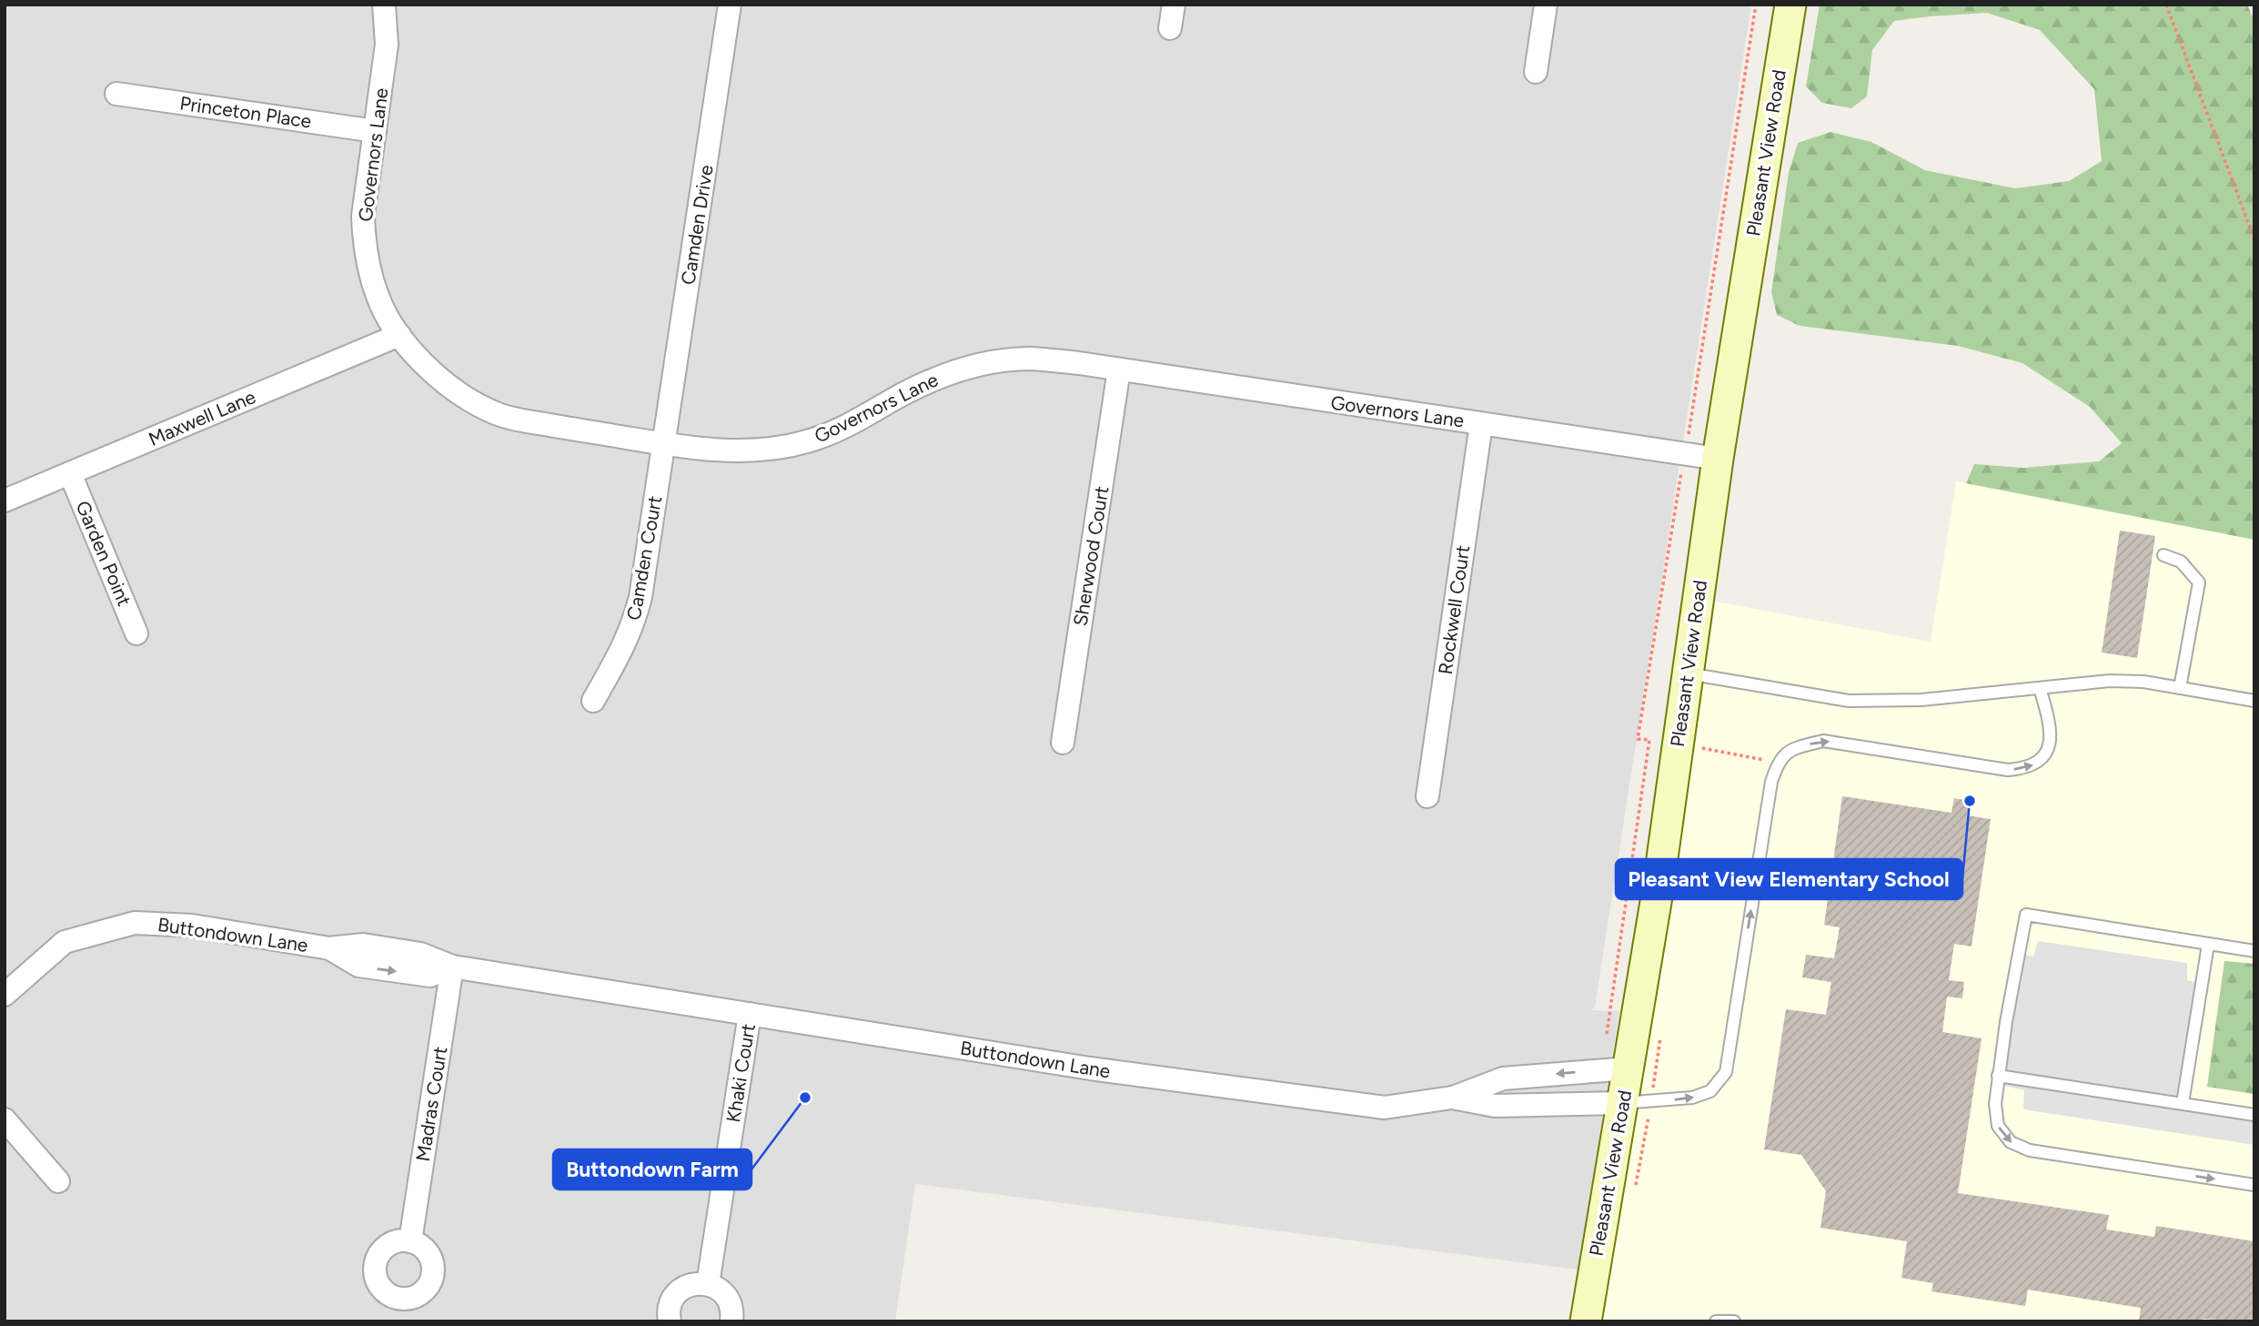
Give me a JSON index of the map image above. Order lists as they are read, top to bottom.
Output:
{
  "streets": {
    "main road": ["Pleasant View Road"],
    "street": [
      "Princeton Place",
      "Governors Lane",
      "Camden Drive",
      "Maxwell Lane",
      "Garden Point",
      "Sherwood Court",
      "Camden Court",
      "Rockwell Court",
      "Buttondown Lane",
      "Khaki Court",
      "Madras Court"
    ]
  },
  "crossings": [
    ["Princeton Place", "Governors Lane"],
    ["Pleasant View Road", "Governors Lane"],
    ["Pleasant View Road", "Buttondown Lane"],
    ["Governors Lane", "Camden Drive"],
    ["Governors Lane", "Maxwell Lane"],
    ["Governors Lane", "Sherwood Court"],
    ["Governors Lane", "Camden Court"],
    ["Governors Lane", "Rockwell Court"],
    ["Camden Drive", "Camden Court"],
    ["Maxwell Lane", "Garden Point"],
    ["Buttondown Lane", "Khaki Court"],
    ["Buttondown Lane", "Madras Court"]
  ],
  "places": ["Pleasant View Elementary School", "Buttondown Farm"]
}
